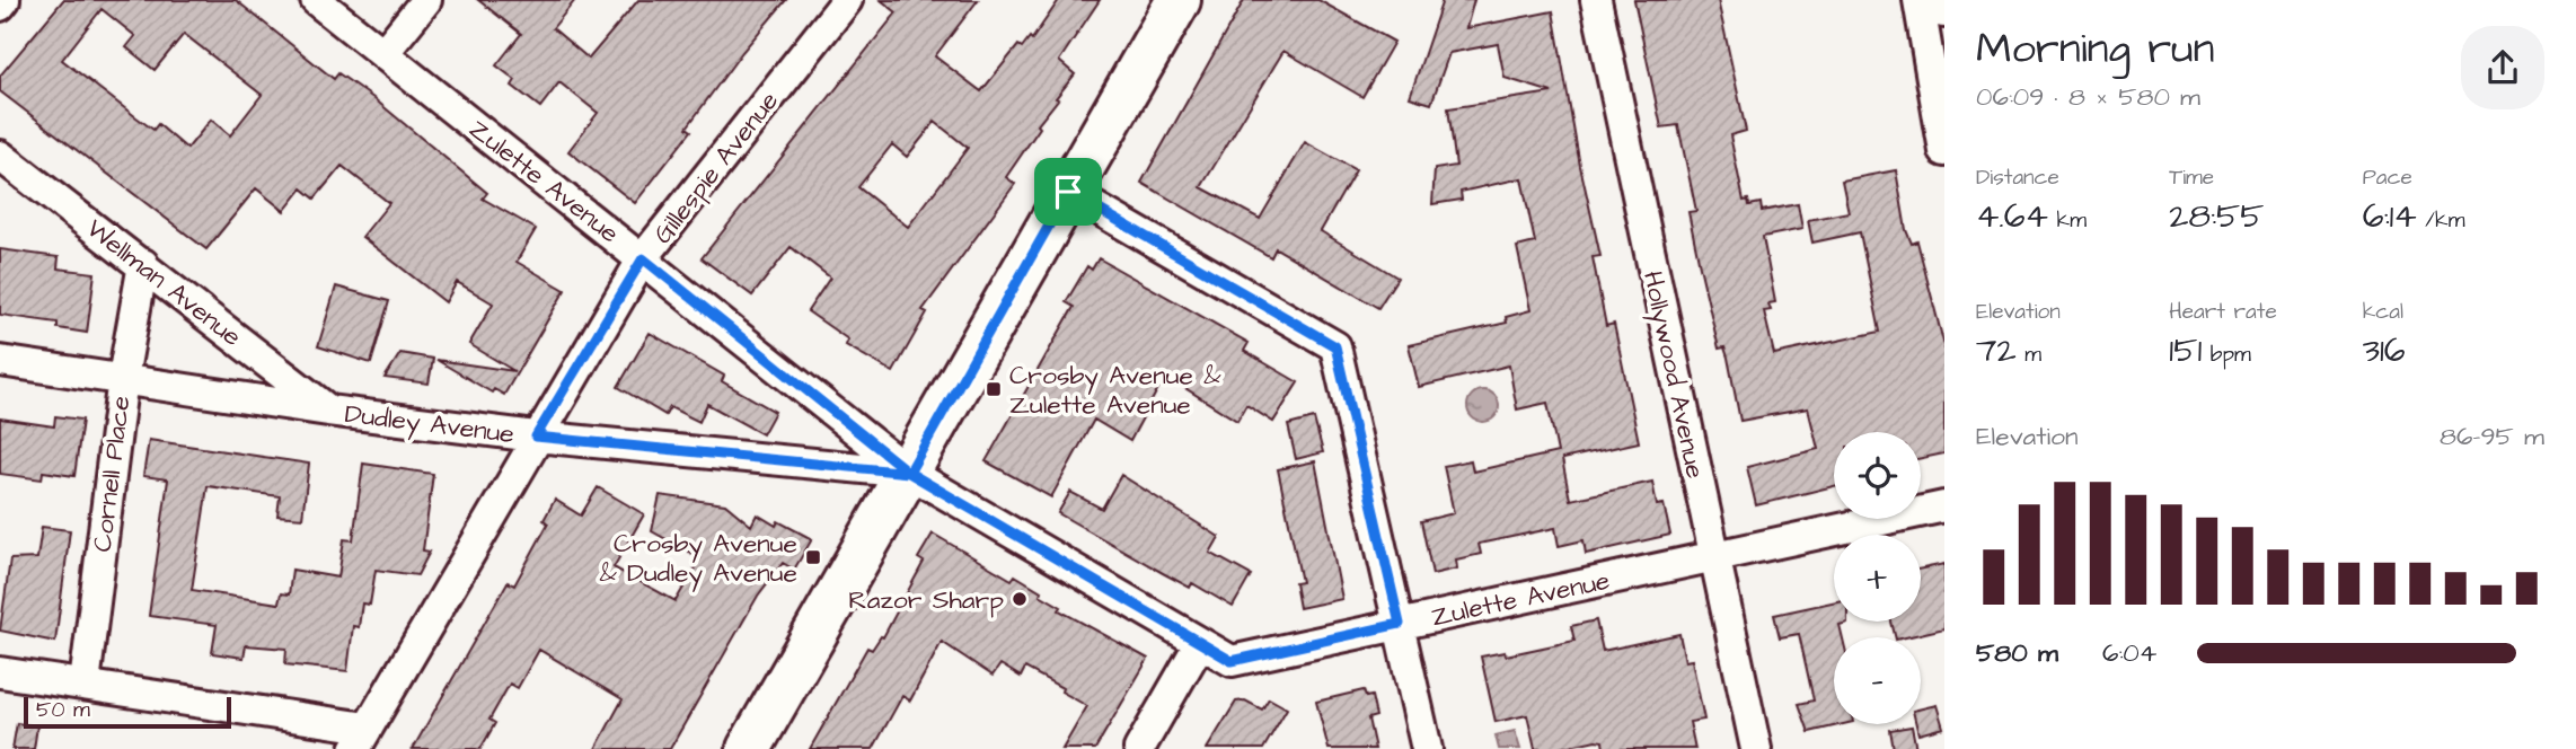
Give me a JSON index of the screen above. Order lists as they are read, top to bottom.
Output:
{
  "streets": {
    "street": [
      "Gillespie Avenue",
      "Zulette Avenue",
      "Wellman Avenue",
      "Hollywood Avenue",
      "Dudley Avenue",
      "Cornell Place"
    ]
  },
  "crossings": [
    ["Gillespie Avenue", "Zulette Avenue"],
    ["Gillespie Avenue", "Dudley Avenue"],
    ["Zulette Avenue", "Hollywood Avenue"],
    ["Zulette Avenue", "Dudley Avenue"],
    ["Wellman Avenue", "Dudley Avenue"],
    ["Wellman Avenue", "Cornell Place"],
    ["Dudley Avenue", "Cornell Place"]
  ],
  "places": {
    "transit": ["Crosby Avenue & Zulette Avenue", "Crosby Avenue & Dudley Avenue"],
    "other": ["Razor Sharp"]
  },
  "scale_bar": "50 m",
  "page": {
    "heading": ["Morning run", "06:09 · 8 × 580 m"],
    "stats": [
      ["Distance", "4.64 km"],
      ["Time", "28:55"],
      ["Pace", "6:14 /km"],
      ["Elevation", "72 m"],
      ["Heart rate", "151 bpm"],
      ["kcal", "316"]
    ],
    "chart": ["Elevation", "86–95 m"],
    "map_buttons": ["+", "−"],
    "list": [
      {
        "name": "580 m",
        "note": "6:04"
      }
    ],
    "scale": "50 m"
  }
}
